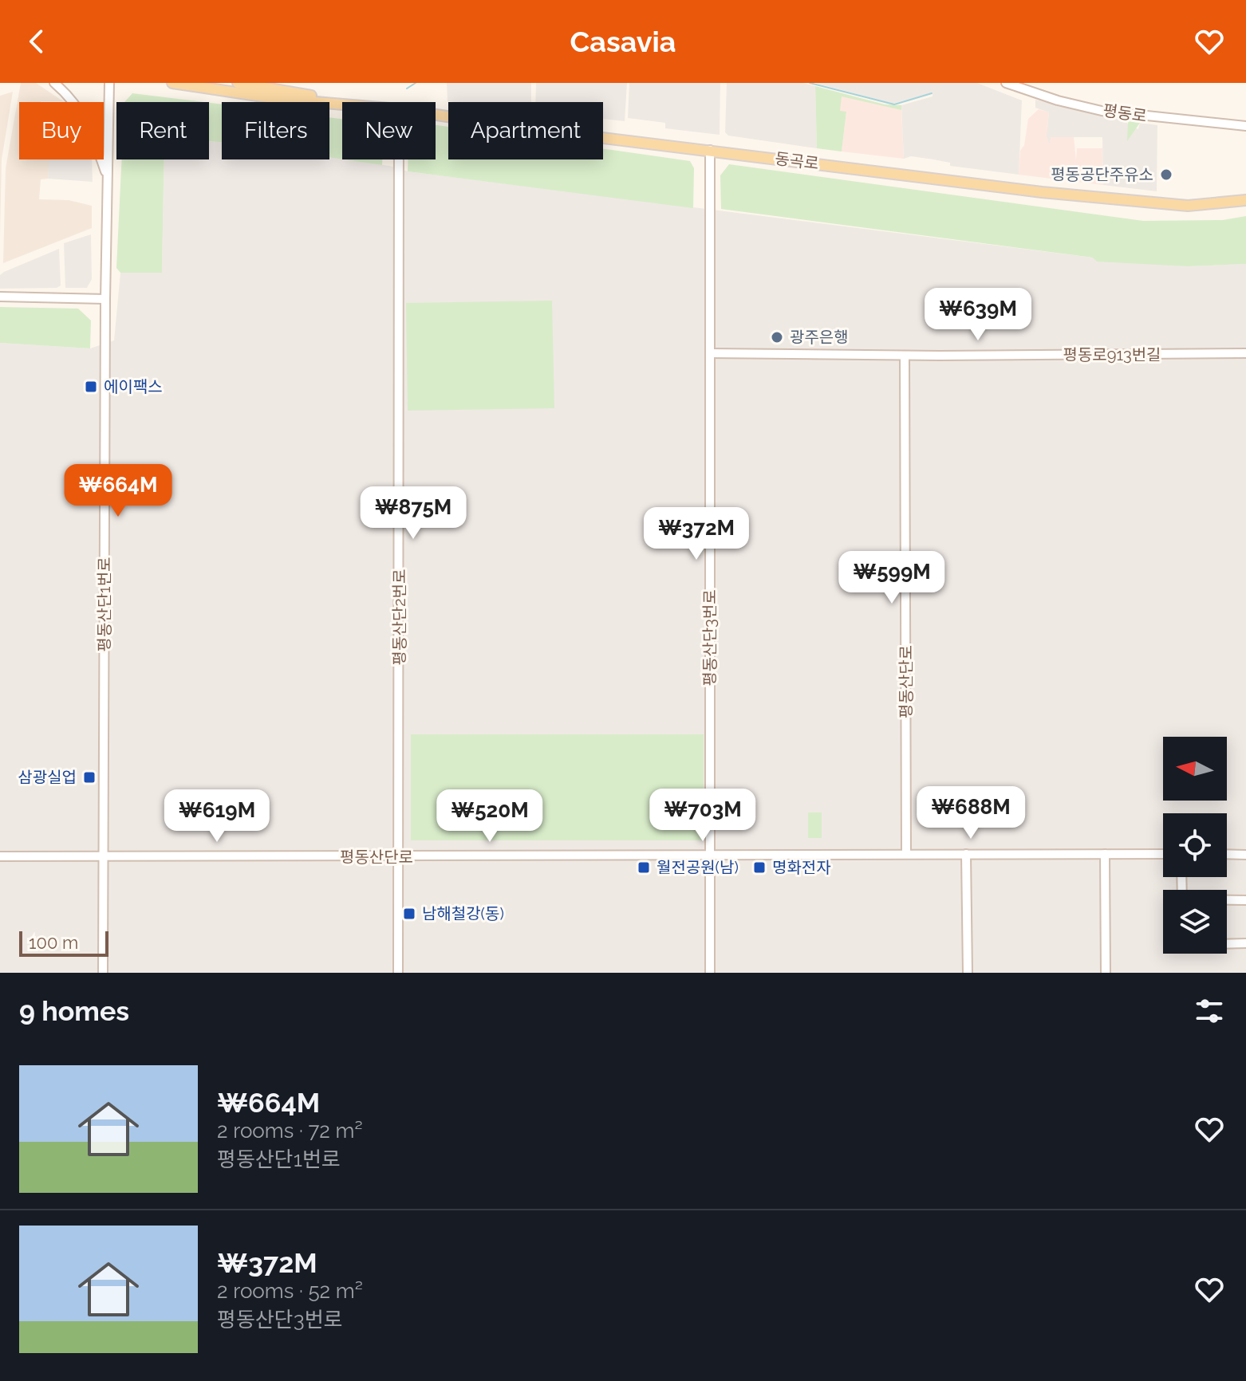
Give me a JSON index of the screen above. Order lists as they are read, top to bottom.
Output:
{
  "streets": {
    "main road": ["동곡로"],
    "street": [
      "평동로",
      "평동로913번길",
      "평동산단1번로",
      "평동산단2번로",
      "평동산단3번로",
      "평동산단로"
    ]
  },
  "crossings": [
    ["동곡로", "평동산단3번로"],
    ["평동로913번길", "평동산단3번로"],
    ["평동로913번길", "평동산단로"],
    ["평동산단1번로", "평동산단로"],
    ["평동산단2번로", "평동산단로"],
    ["평동산단3번로", "평동산단로"]
  ],
  "places": {
    "other": ["평동공단주유소", "광주은행"],
    "transit": [
      "에이팩스",
      "삼광실업",
      "월전공원(남)",
      "명화전자",
      "남해철강(동)"
    ]
  },
  "scale_bar": "100 m",
  "north": "left",
  "page": {
    "header": "Casavia",
    "chip": [
      "Buy",
      "Rent",
      "Filters",
      "New",
      "Apartment"
    ],
    "price": [
      "₩639M",
      "₩664M",
      "₩875M",
      "₩372M",
      "₩599M",
      "₩688M",
      "₩703M",
      "₩619M",
      "₩520M"
    ],
    "scale": "100 m",
    "heading": "9 homes",
    "list": [
      {
        "name": "₩664M",
        "note": "2 rooms · 72 m² · 평동산단1번로"
      },
      {
        "name": "₩372M",
        "note": "2 rooms · 52 m² · 평동산단3번로"
      }
    ]
  }
}
